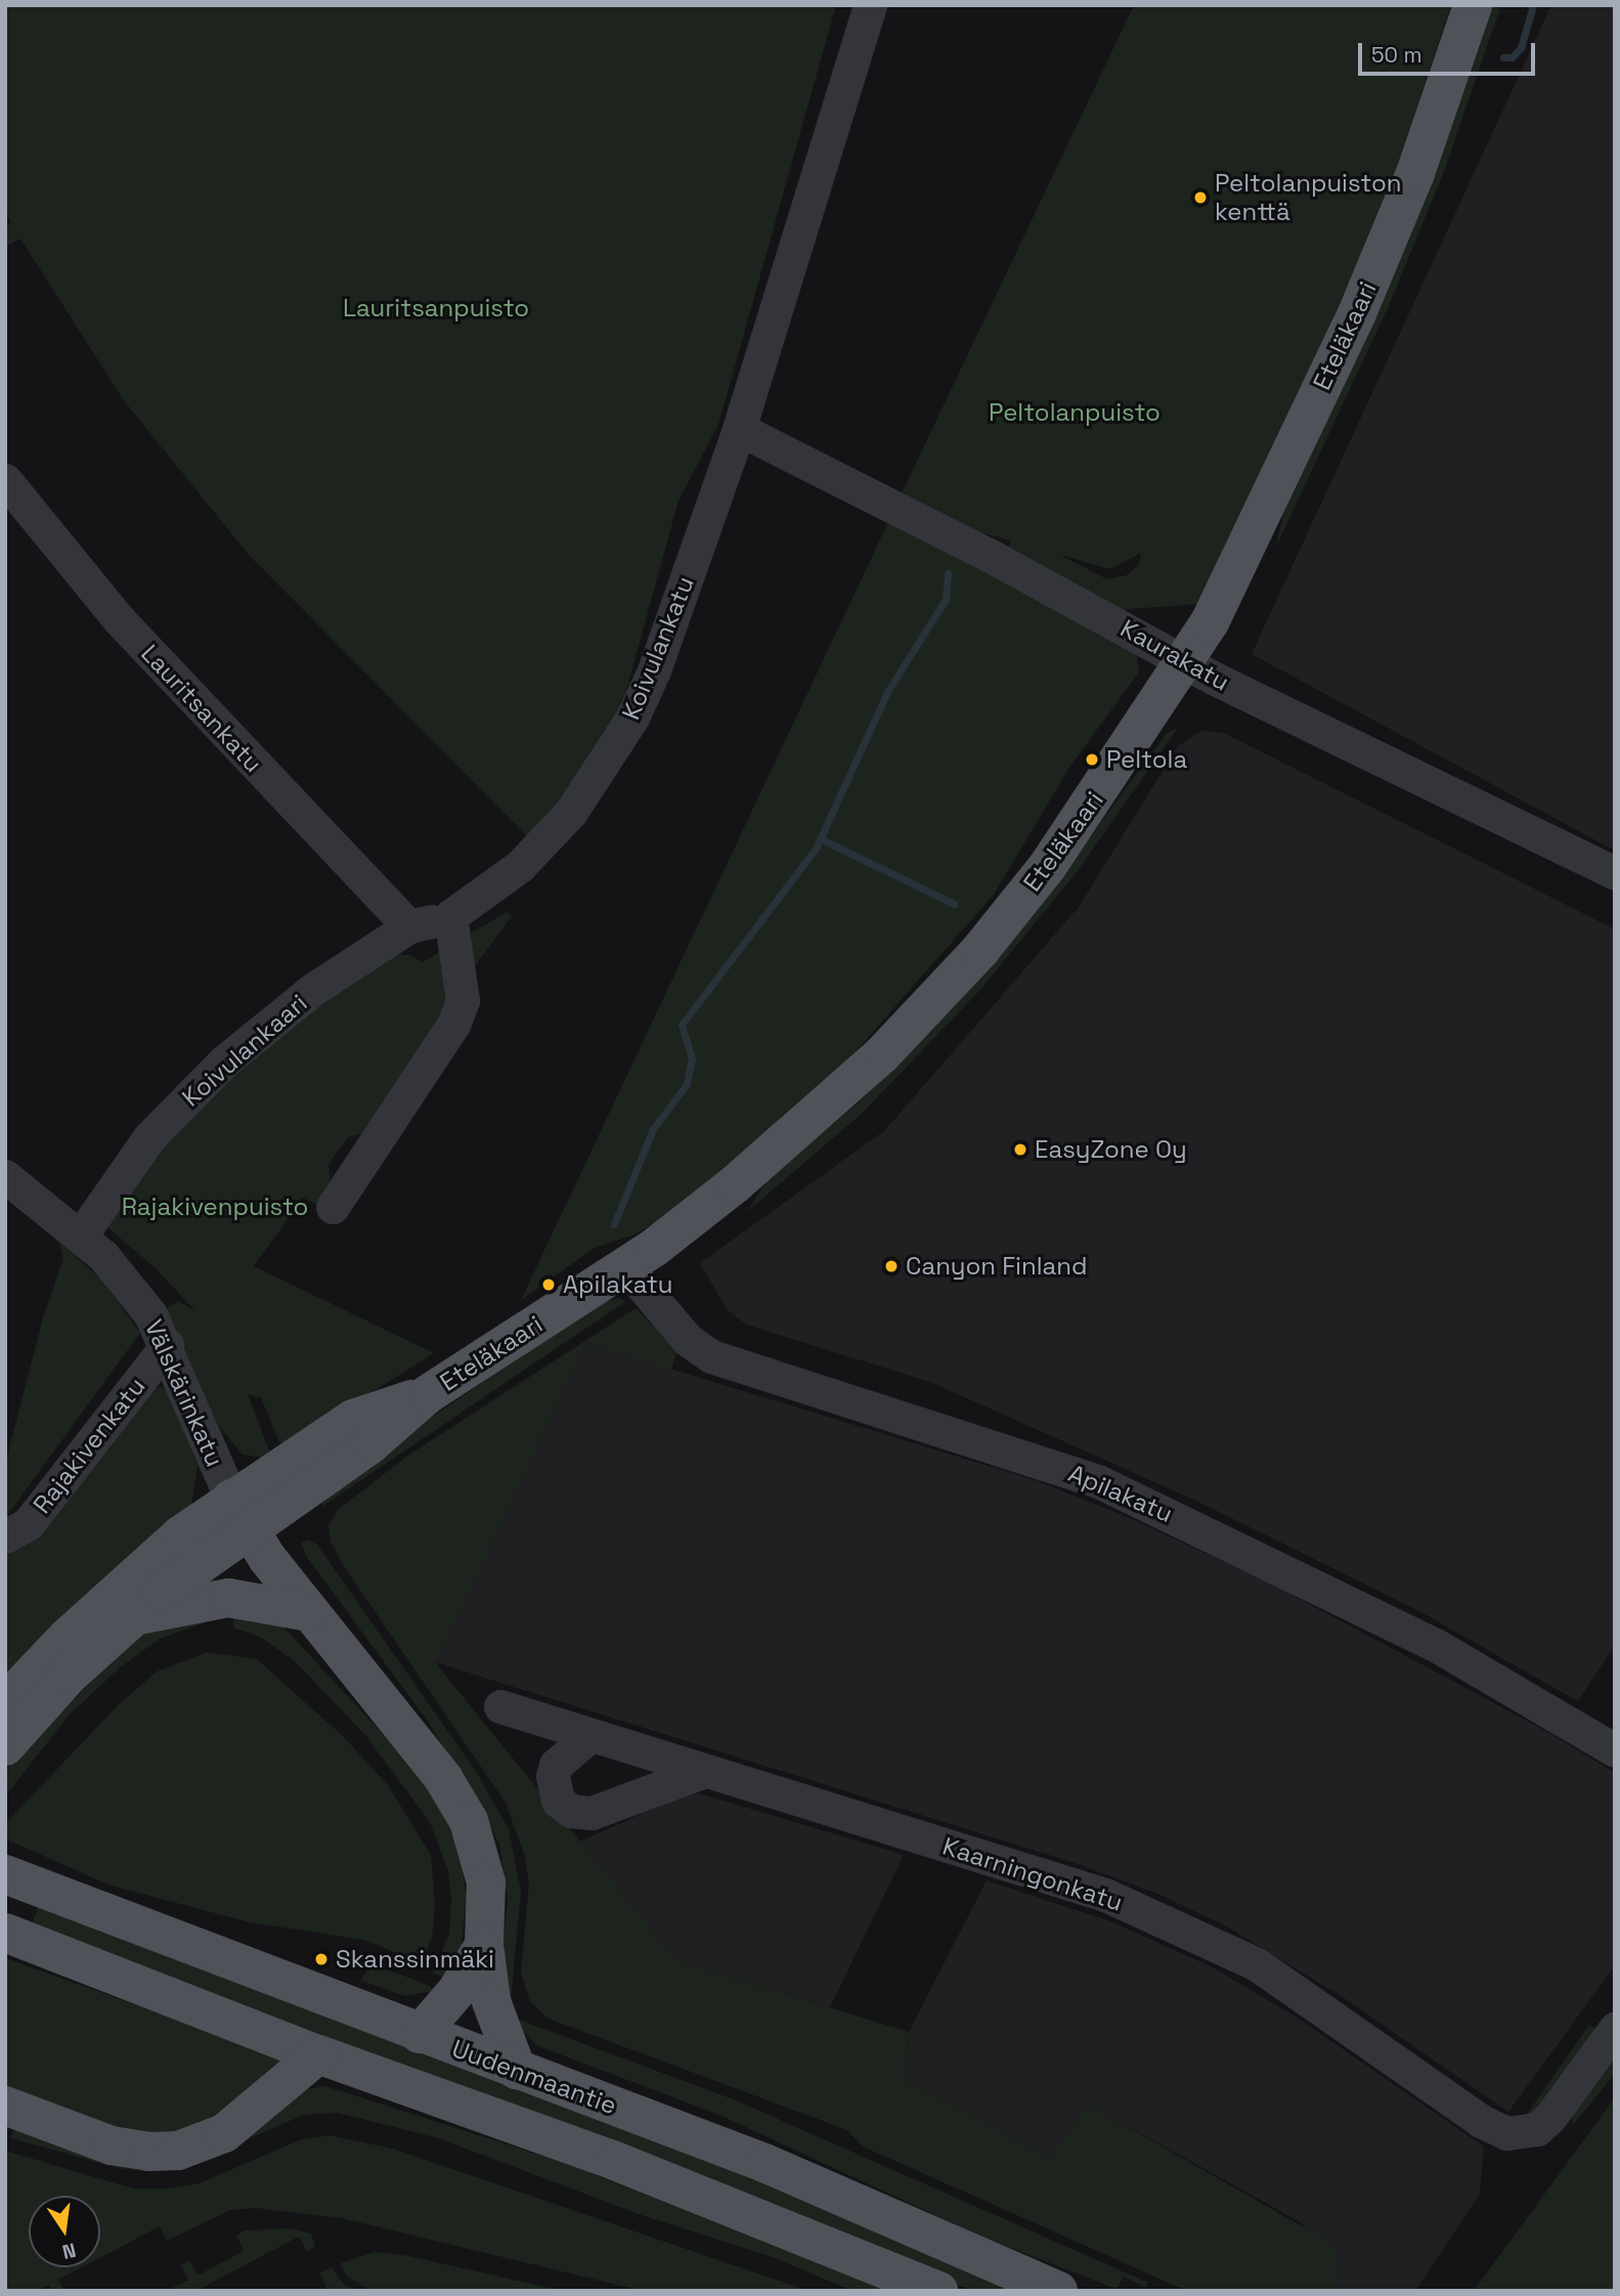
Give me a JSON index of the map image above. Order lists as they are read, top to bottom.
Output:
{
  "streets": {
    "main road": ["Eteläkaari", "Uudenmaantie"],
    "street": [
      "Koivulankatu",
      "Kaurakatu",
      "Lauritsankatu",
      "Koivulankaari",
      "Välskärinkatu",
      "Rajakivenkatu",
      "Apilakatu",
      "Kaarningonkatu"
    ]
  },
  "crossings": [
    ["Eteläkaari", "Kaurakatu"],
    ["Eteläkaari", "Välskärinkatu"],
    ["Eteläkaari", "Apilakatu"],
    ["Koivulankatu", "Kaurakatu"],
    ["Koivulankatu", "Koivulankaari"],
    ["Lauritsankatu", "Koivulankaari"],
    ["Koivulankaari", "Välskärinkatu"],
    ["Välskärinkatu", "Rajakivenkatu"]
  ],
  "parks": ["Lauritsanpuisto", "Peltolanpuisto", "Rajakivenpuisto"],
  "places": [
    "Peltolanpuiston kenttä",
    "Peltola",
    "EasyZone Oy",
    "Canyon Finland",
    "Apilakatu",
    "Skanssinmäki"
  ],
  "scale_bar": "50 m",
  "north": "bottom"
}
